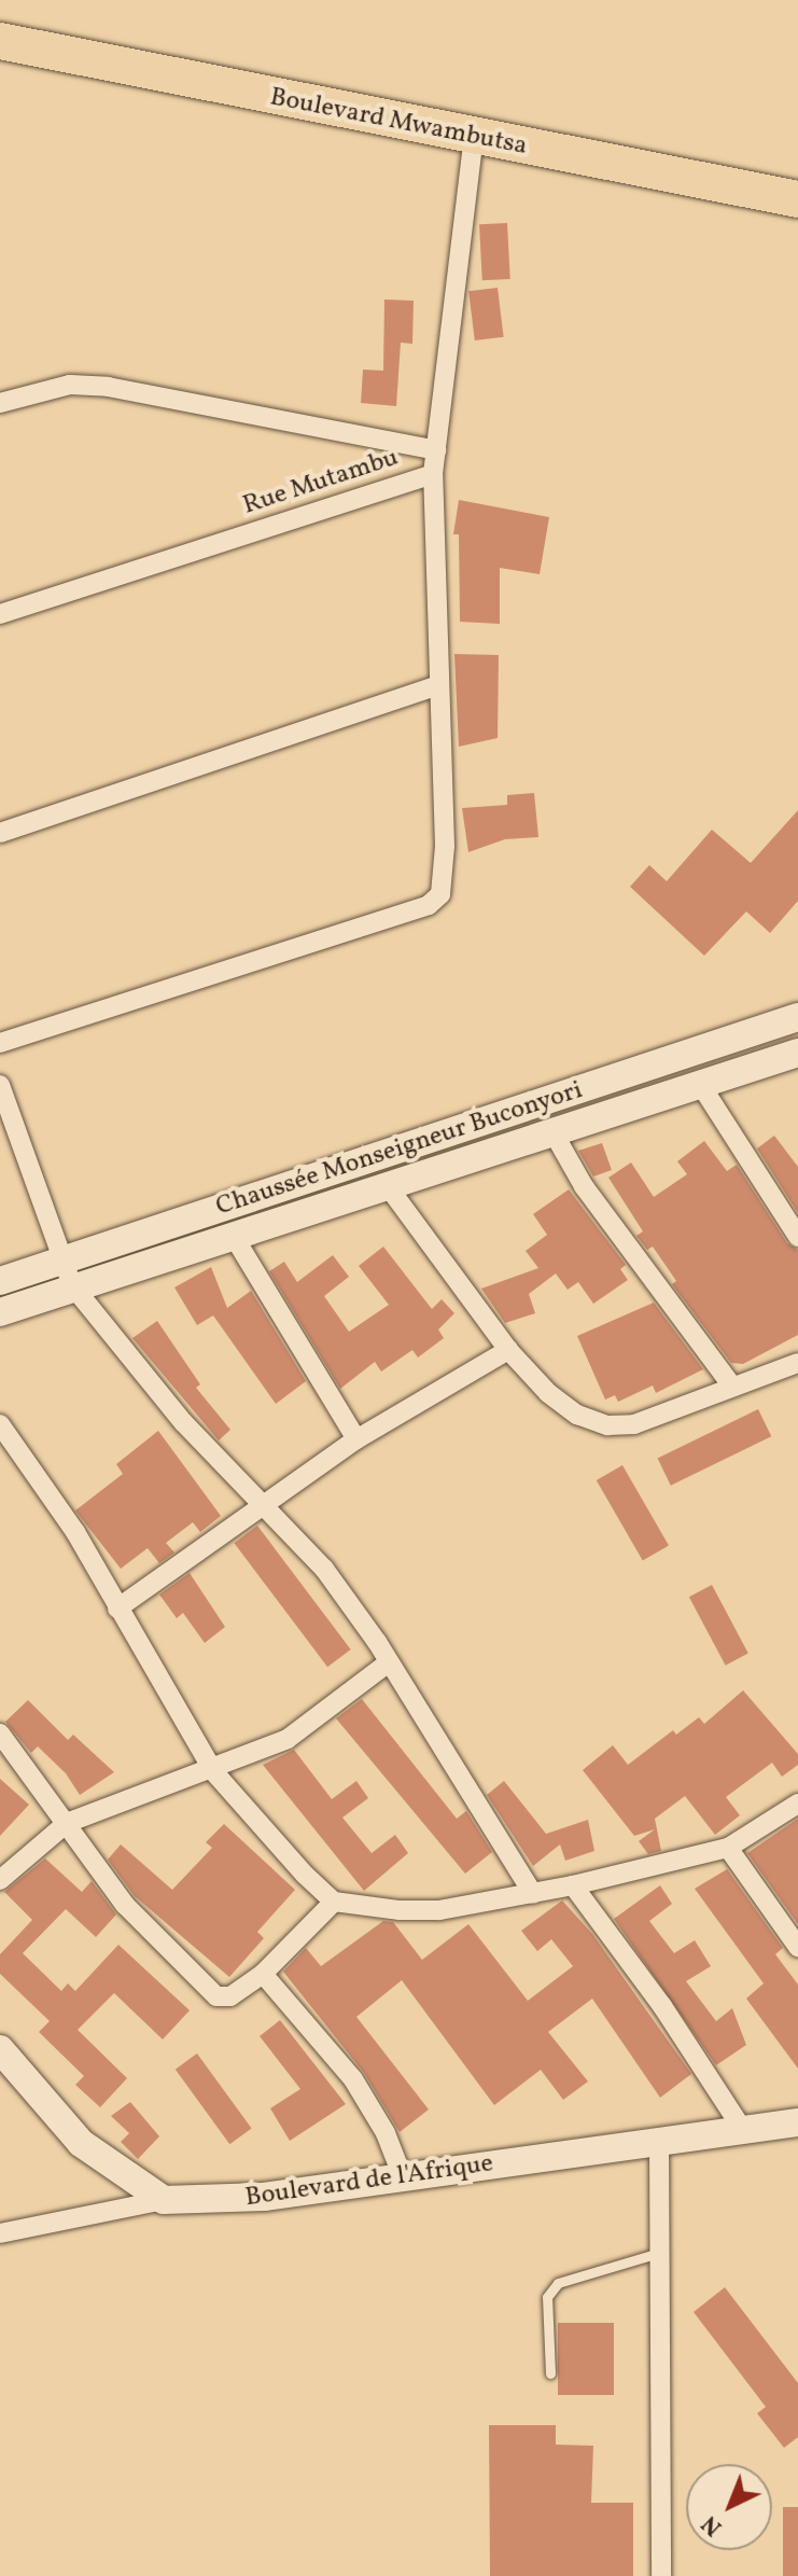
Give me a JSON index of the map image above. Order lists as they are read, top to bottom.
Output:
{
  "streets": {
    "highway": ["Boulevard Mwambutsa"],
    "street": ["Rue Mutambu", "Chaussée Monseigneur Buconyori", "Boulevard de l'Afrique"]
  },
  "crossings": [
    ["Boulevard Mwambutsa", "Rue Mutambu"]
  ],
  "north": "bottom left"
}
